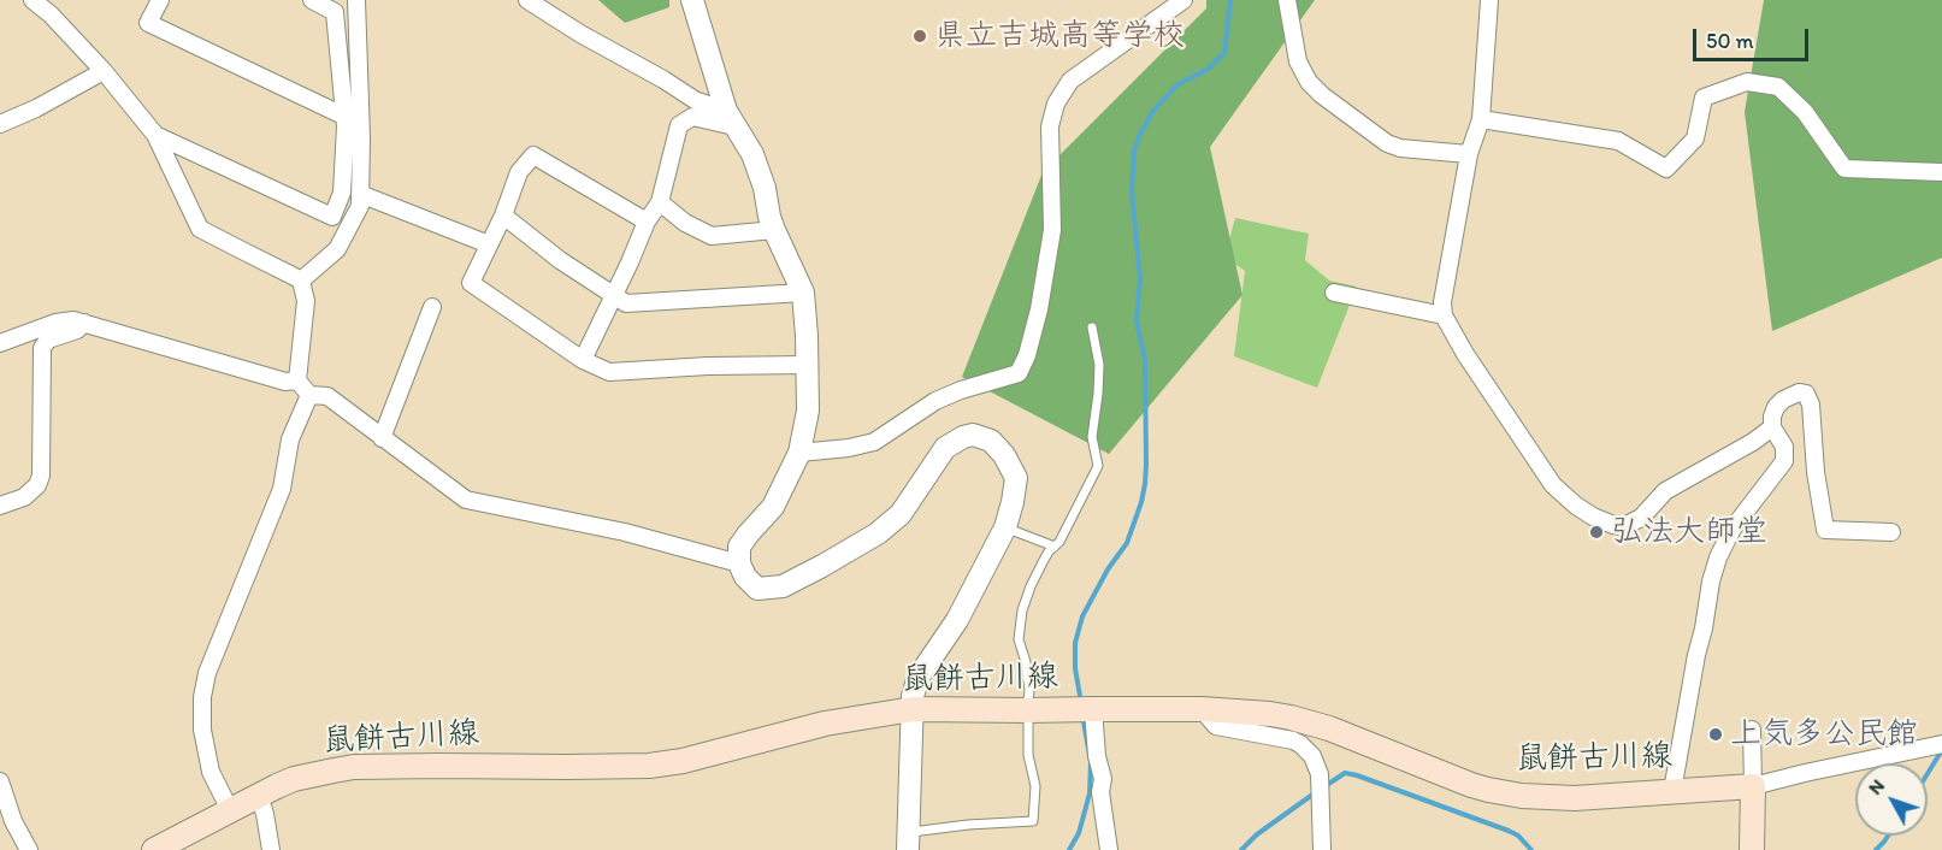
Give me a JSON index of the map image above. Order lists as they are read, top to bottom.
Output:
{
  "streets": {
    "main road": ["鼠餅古川線"]
  },
  "places": ["県立吉城高等学校", "弘法大師堂", "上気多公民館"],
  "scale_bar": "50 m",
  "north": "top left"
}
